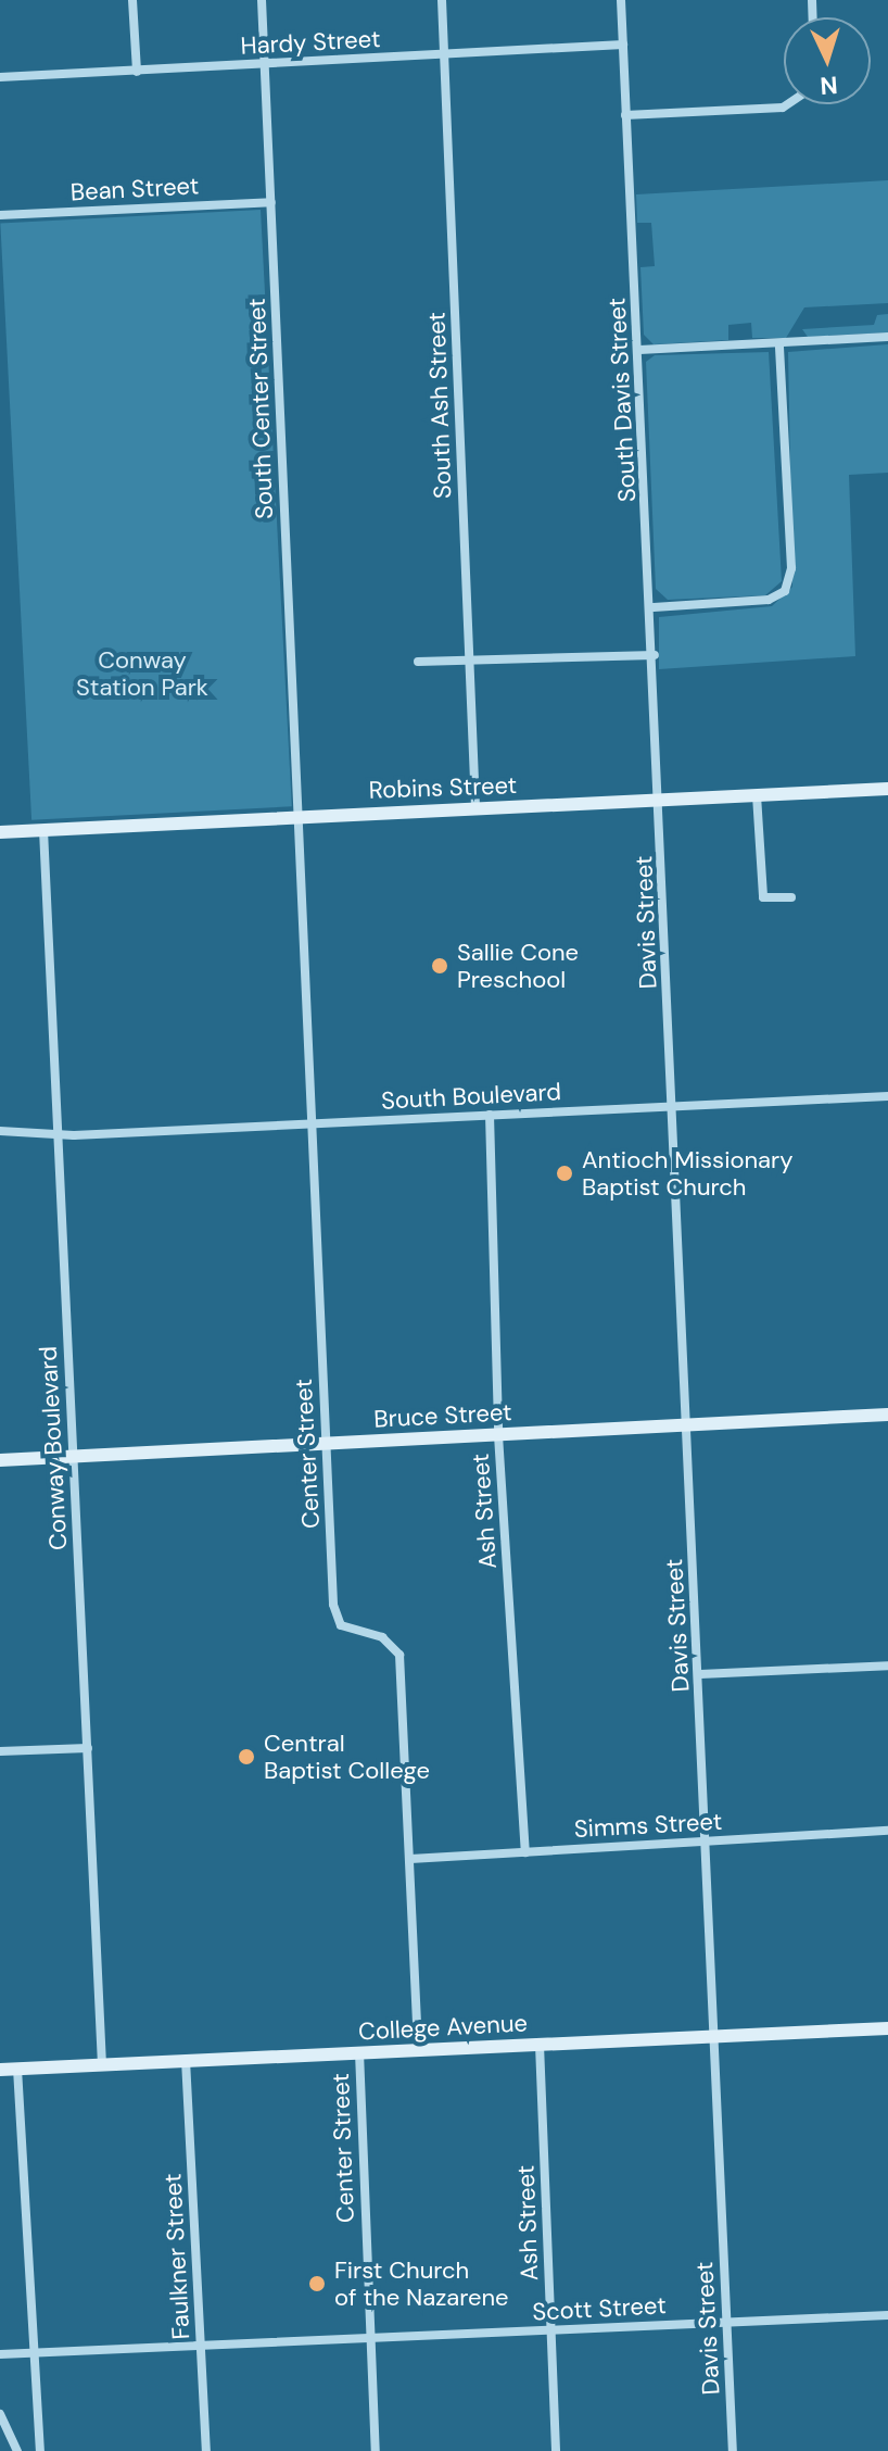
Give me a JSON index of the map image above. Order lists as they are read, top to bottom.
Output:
{
  "streets": {
    "street": [
      "Hardy Street",
      "Bean Street",
      "South Davis Street",
      "South Ash Street",
      "South Center Street",
      "Robins Street",
      "Davis Street",
      "South Boulevard",
      "Bruce Street",
      "Conway Boulevard",
      "Center Street",
      "Ash Street",
      "Simms Street",
      "College Avenue",
      "Faulkner Street",
      "Scott Street"
    ]
  },
  "crossings": [
    ["Hardy Street", "South Davis Street"],
    ["Hardy Street", "South Ash Street"],
    ["Hardy Street", "South Center Street"],
    ["Bean Street", "South Center Street"],
    ["South Davis Street", "Robins Street"],
    ["South Davis Street", "Davis Street"],
    ["South Ash Street", "Robins Street"],
    ["South Center Street", "Robins Street"],
    ["South Center Street", "Center Street"],
    ["Robins Street", "Davis Street"],
    ["Robins Street", "Conway Boulevard"],
    ["Robins Street", "Center Street"],
    ["Davis Street", "South Boulevard"],
    ["Davis Street", "Bruce Street"],
    ["Davis Street", "Simms Street"],
    ["Davis Street", "College Avenue"],
    ["Davis Street", "Scott Street"],
    ["South Boulevard", "Conway Boulevard"],
    ["South Boulevard", "Center Street"],
    ["South Boulevard", "Ash Street"],
    ["Bruce Street", "Conway Boulevard"],
    ["Bruce Street", "Center Street"],
    ["Bruce Street", "Ash Street"],
    ["Conway Boulevard", "College Avenue"],
    ["Center Street", "Simms Street"],
    ["Center Street", "College Avenue"],
    ["Center Street", "Scott Street"],
    ["Ash Street", "Simms Street"],
    ["Ash Street", "College Avenue"],
    ["Ash Street", "Scott Street"],
    ["College Avenue", "Faulkner Street"],
    ["Faulkner Street", "Scott Street"]
  ],
  "parks": ["Conway Station Park"],
  "places": [
    "Sallie Cone Preschool",
    "Antioch Missionary Baptist Church",
    "Central Baptist College",
    "First Church of the Nazarene"
  ],
  "north": "bottom"
}
